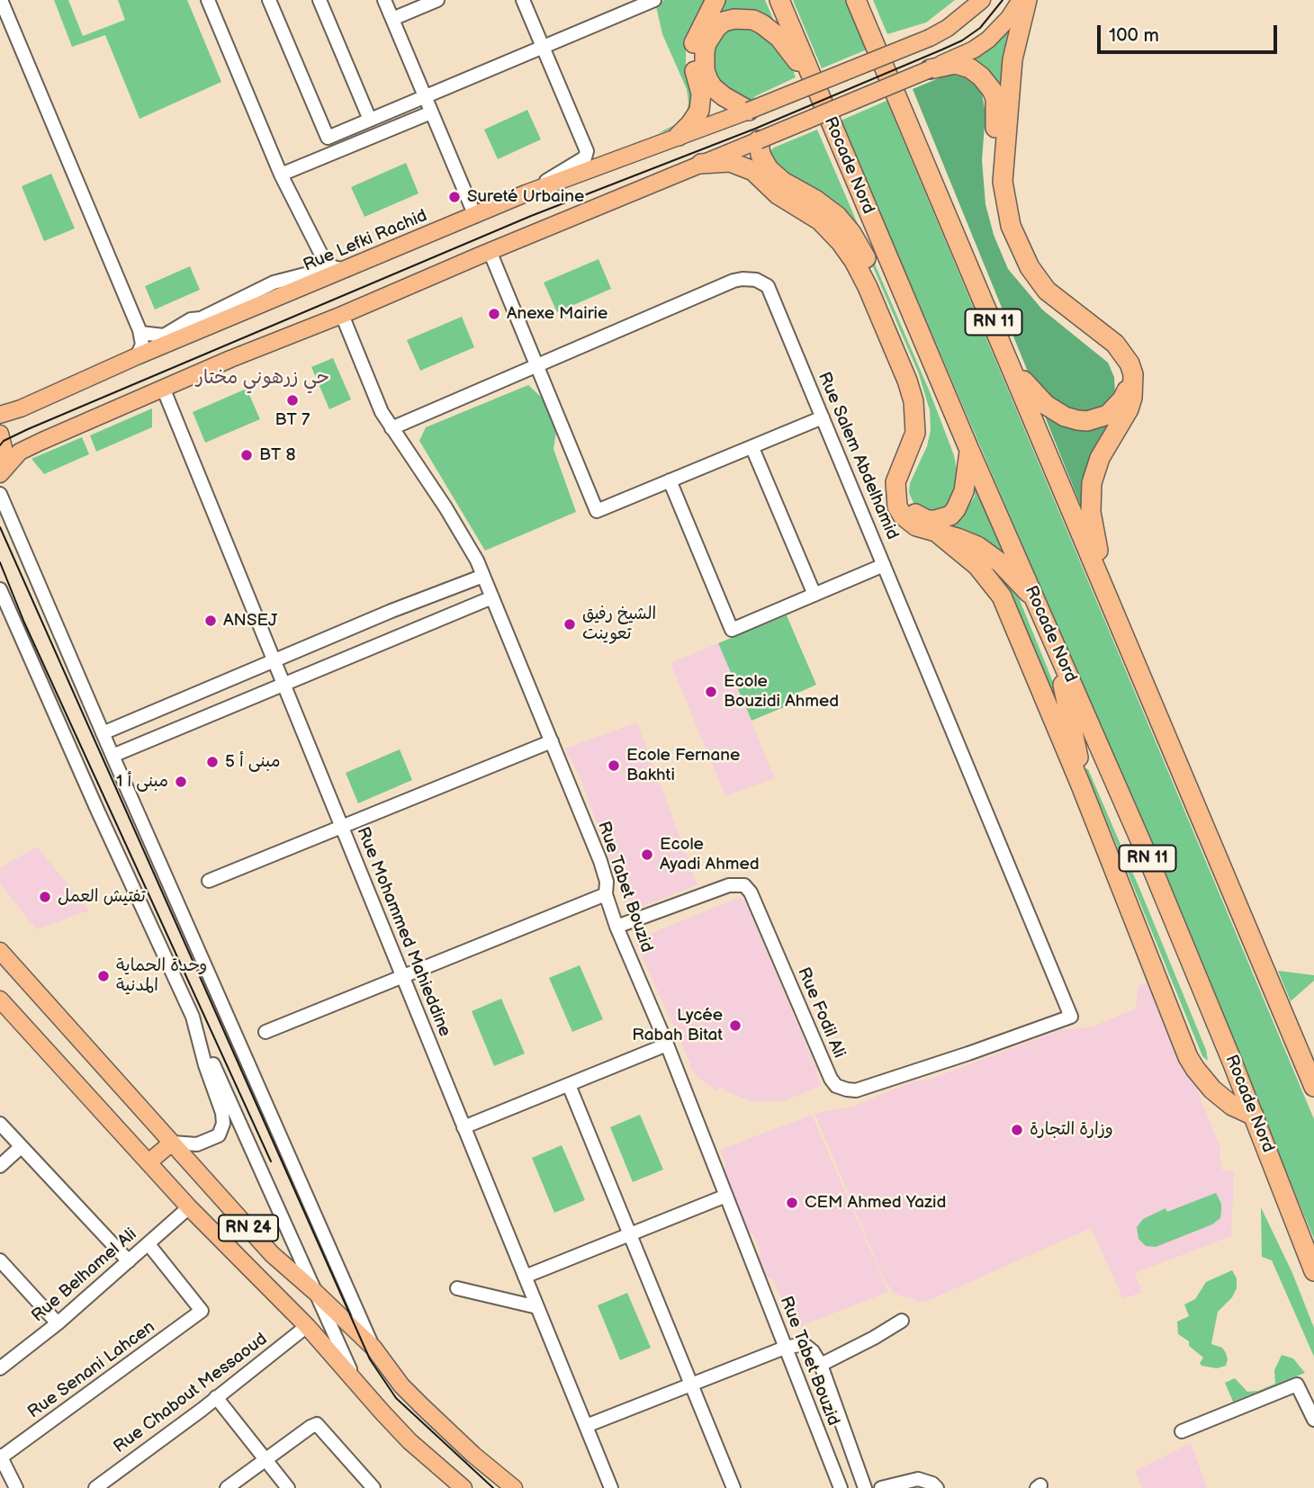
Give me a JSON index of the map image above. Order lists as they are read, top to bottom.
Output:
{
  "streets": {
    "highway": ["Rocade Nord", "RN 11"],
    "main road": ["Rue Lefki Rachid", "RN 24"],
    "street": [
      "Rue Salem Abdelhamid",
      "Rue Tabet Bouzid",
      "Rue Mohammed Mahieddine",
      "Rue Fodil Ali",
      "Rue Belhamel Ali",
      "Rue Senani Lahcen",
      "Rue Chabout Messaoud"
    ]
  },
  "crossings": [
    ["Rue Salem Abdelhamid", "Rue Tabet Bouzid"],
    ["Rue Salem Abdelhamid", "Rue Fodil Ali"],
    ["Rue Tabet Bouzid", "Rue Fodil Ali"],
    ["RN 24", "Rue Belhamel Ali"],
    ["RN 24", "Rue Chabout Messaoud"],
    ["Rue Belhamel Ali", "Rue Senani Lahcen"]
  ],
  "districts": ["حي زرهوني مختار"],
  "places": [
    "Sureté Urbaine",
    "Anexe Mairie",
    "BT 7",
    "BT 8",
    "ANSEJ",
    "الشيخ رفيق تعوينت",
    "Ecole Bouzidi Ahmed",
    "مبنى أ 5",
    "Ecole Fernane Bakhti",
    "مبنى أ 1",
    "Ecole Ayadi Ahmed",
    "تفتيش العمل",
    "وحدة الحماية المدنية",
    "Lycée Rabah Bitat",
    "وزارة التجارة",
    "CEM Ahmed Yazid"
  ],
  "scale_bar": "100 m"
}
